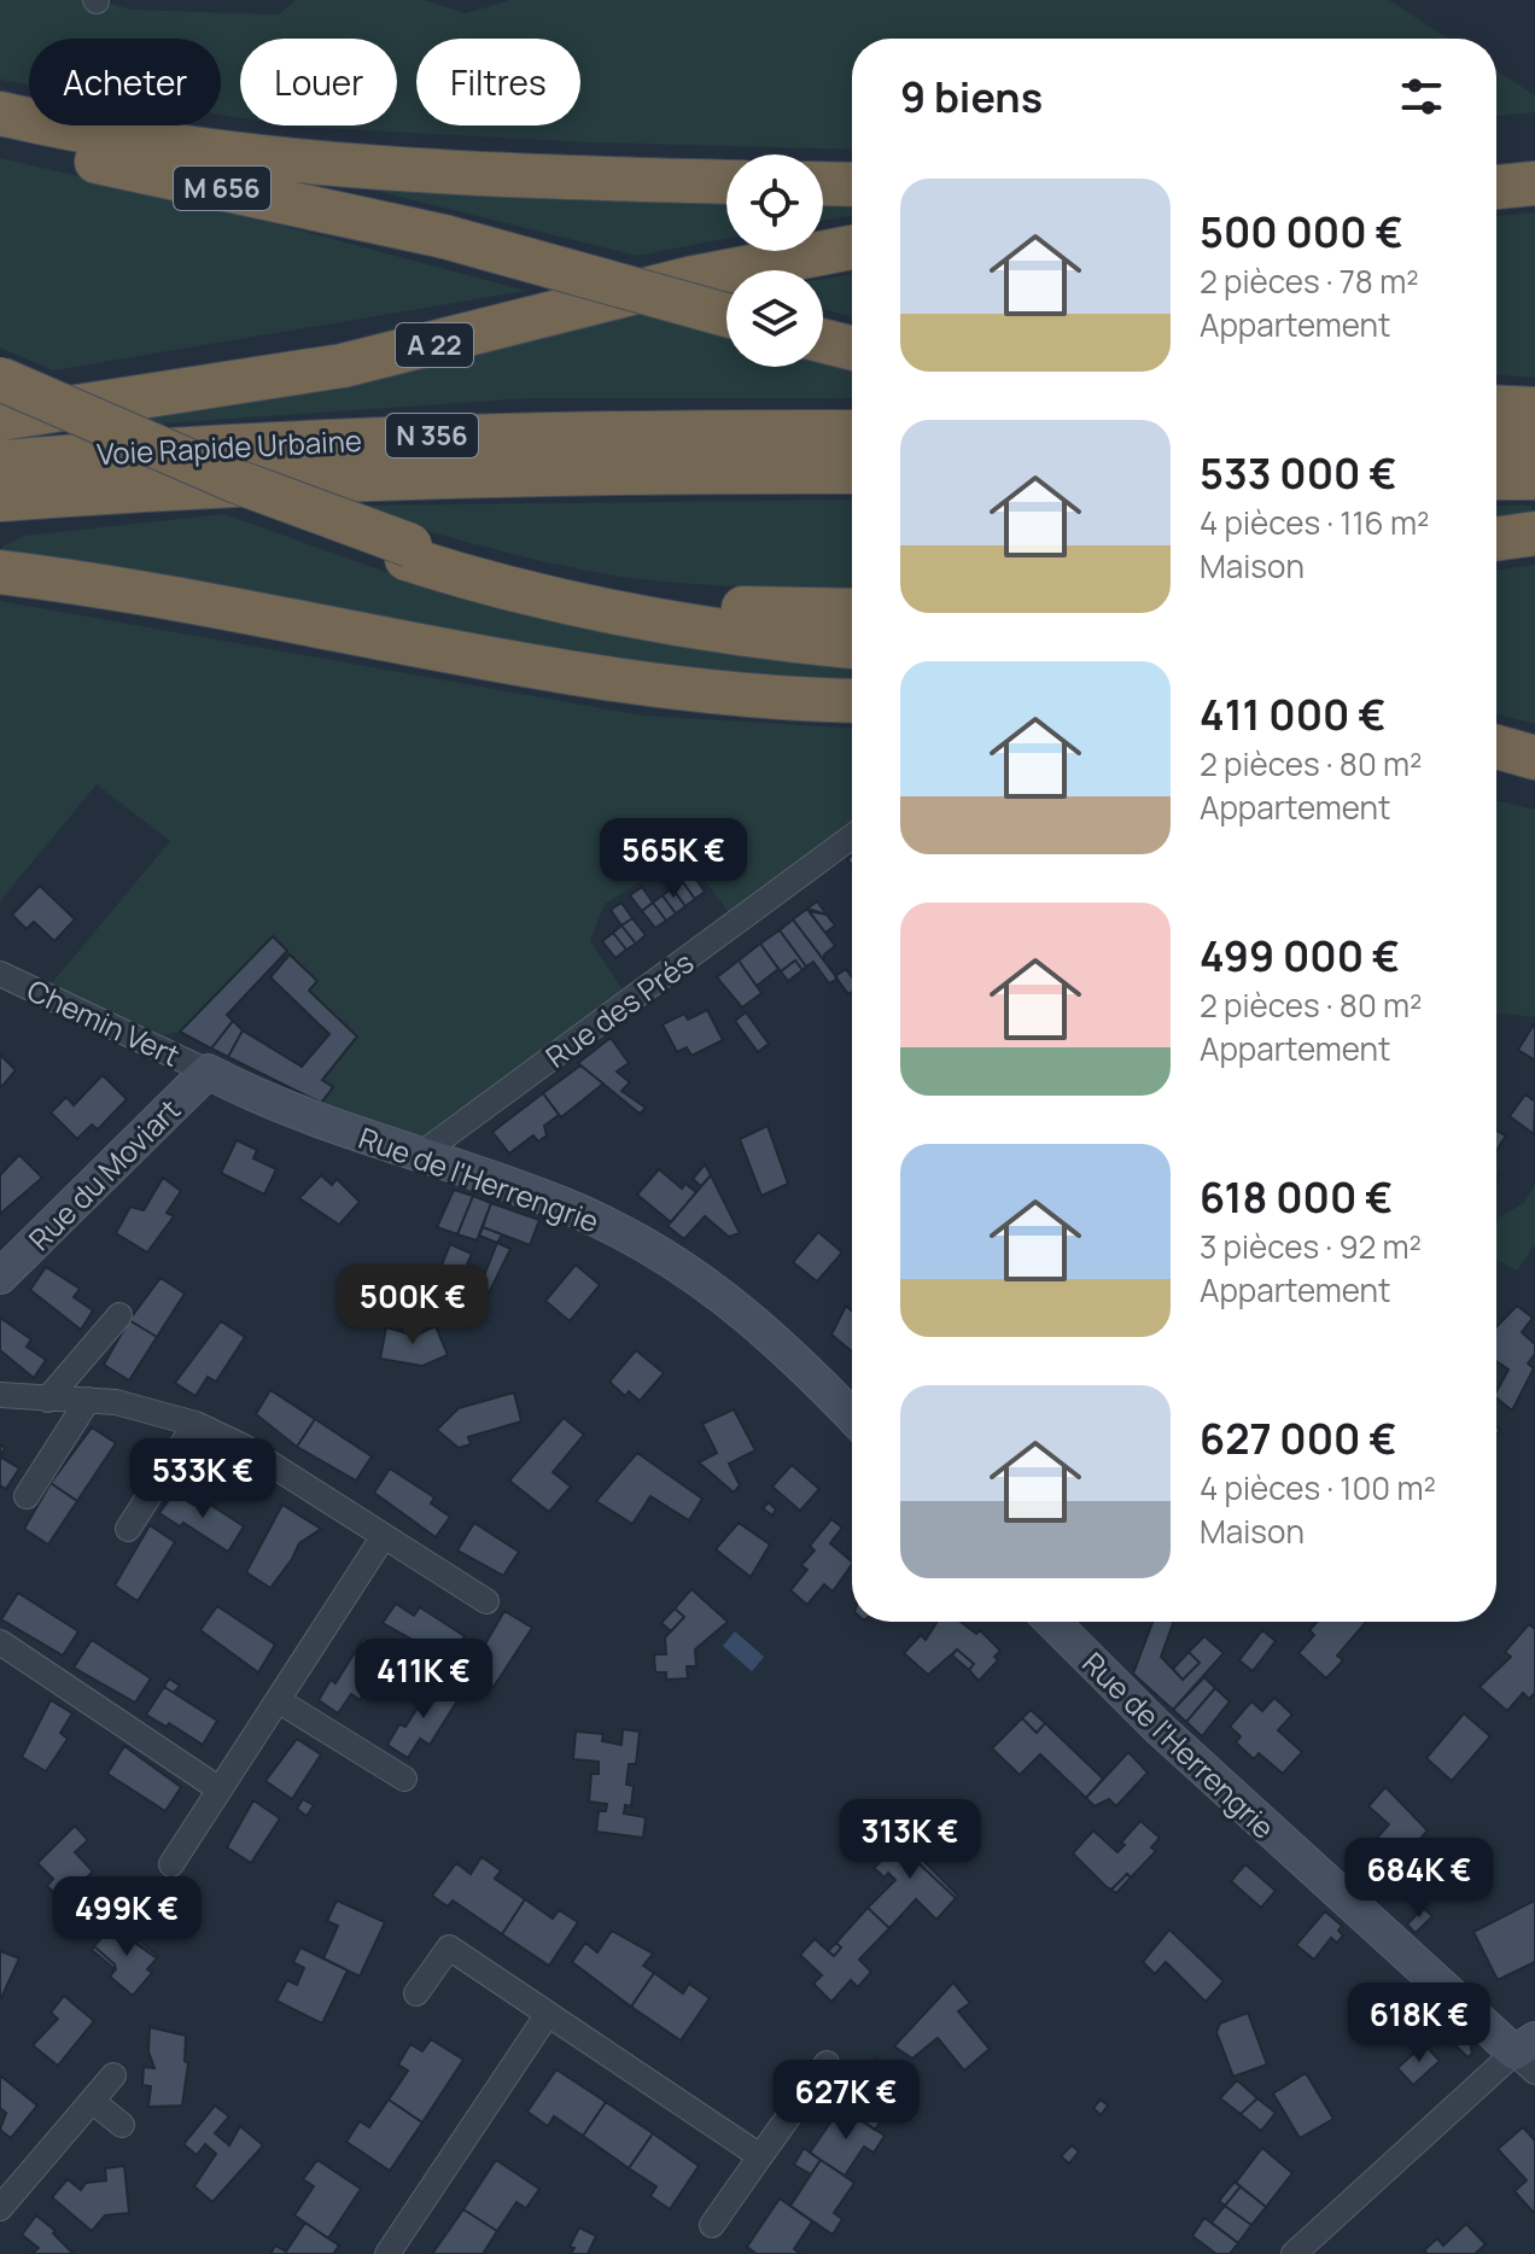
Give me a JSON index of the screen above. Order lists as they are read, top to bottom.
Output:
{
  "streets": {
    "highway": [
      "M 656",
      "A 22",
      "N 356",
      "Voie Rapide Urbaine"
    ],
    "street": [
      "Rue des Prés",
      "Chemin Vert",
      "Rue du Moviart",
      "Rue de l'Herrengrie"
    ]
  },
  "crossings": [
    ["Rue des Prés", "Rue de l'Herrengrie"],
    ["Chemin Vert", "Rue du Moviart"],
    ["Chemin Vert", "Rue de l'Herrengrie"],
    ["Rue du Moviart", "Rue de l'Herrengrie"]
  ],
  "page": {
    "chip": ["Acheter", "Louer", "Filtres"],
    "heading": "9 biens",
    "list": [
      {
        "name": "500 000 €",
        "note": "2 pièces · 78 m² · Appartement"
      },
      {
        "name": "533 000 €",
        "note": "4 pièces · 116 m² · Maison"
      },
      {
        "name": "411 000 €",
        "note": "2 pièces · 80 m² · Appartement"
      },
      {
        "name": "499 000 €",
        "note": "2 pièces · 80 m² · Appartement"
      },
      {
        "name": "618 000 €",
        "note": "3 pièces · 92 m² · Appartement"
      },
      {
        "name": "627 000 €",
        "note": "4 pièces · 100 m² · Maison"
      }
    ],
    "price": [
      "565K €",
      "500K €",
      "533K €",
      "411K €",
      "313K €",
      "684K €",
      "499K €",
      "618K €",
      "627K €"
    ]
  }
}
